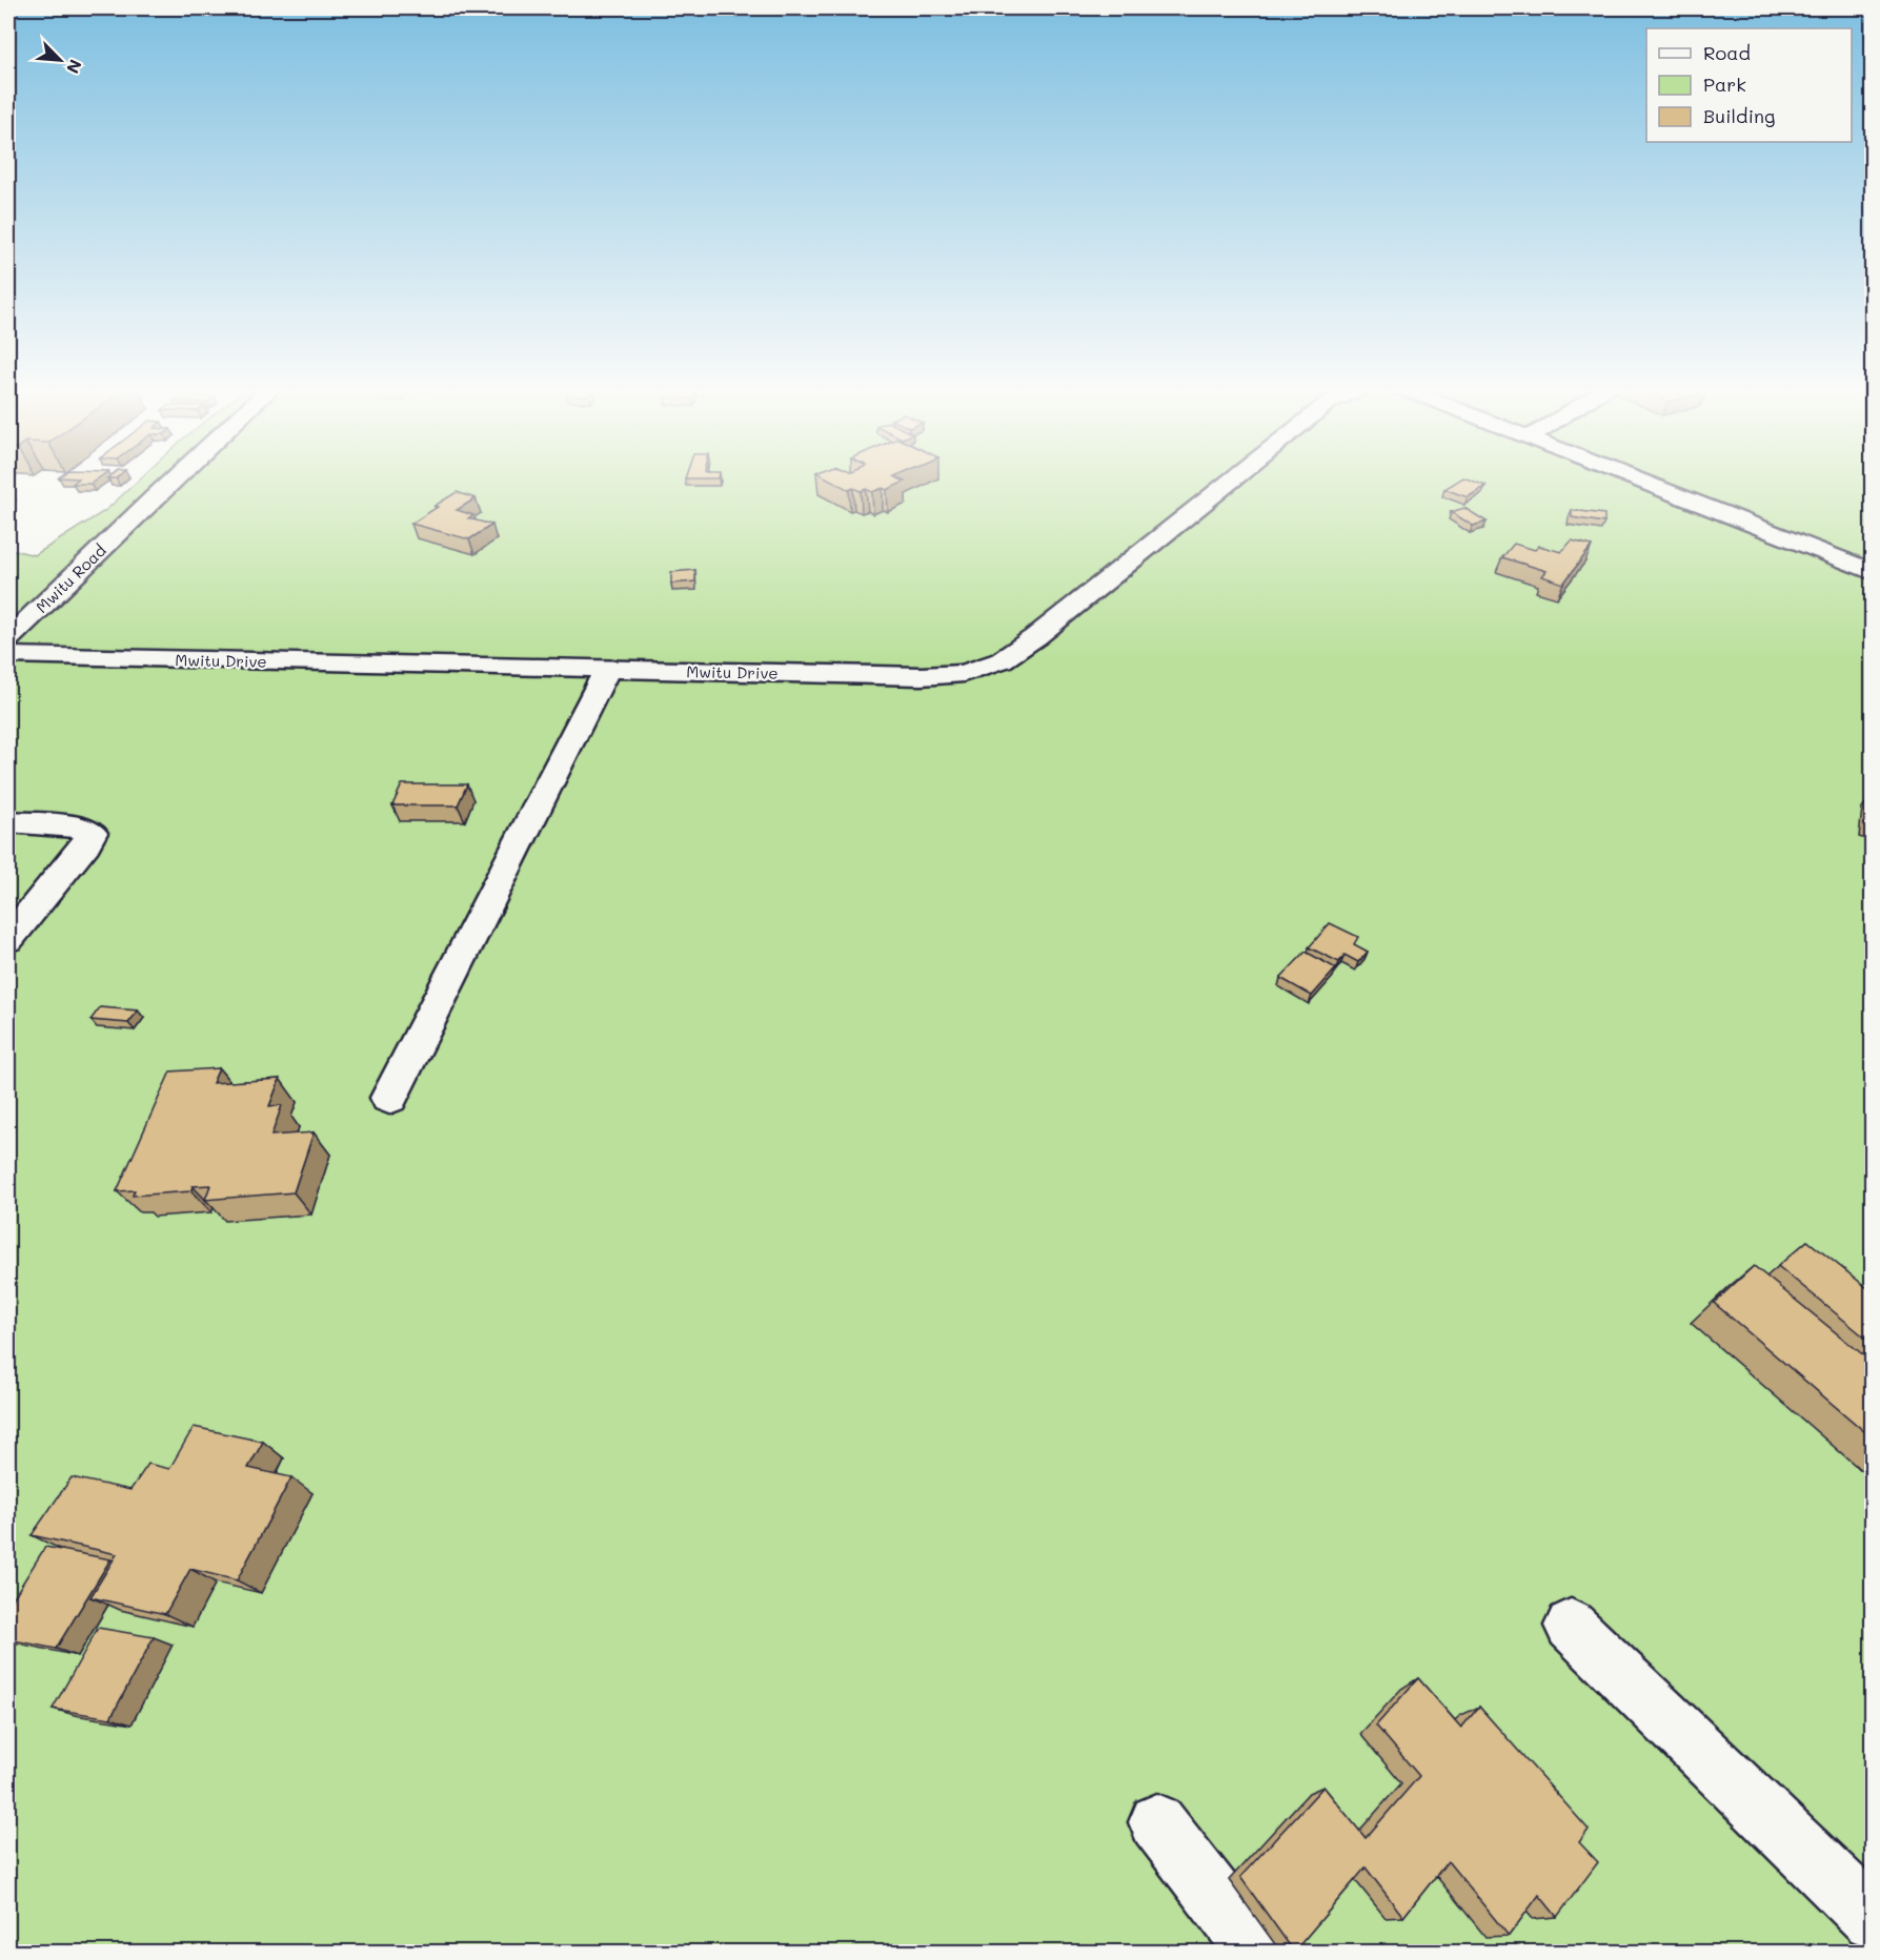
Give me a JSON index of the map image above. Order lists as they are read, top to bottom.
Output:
{
  "streets": {
    "street": ["Mwitu Road", "Mwitu Drive"]
  },
  "legend": ["Road", "Park", "Building"],
  "north": "bottom right"
}
